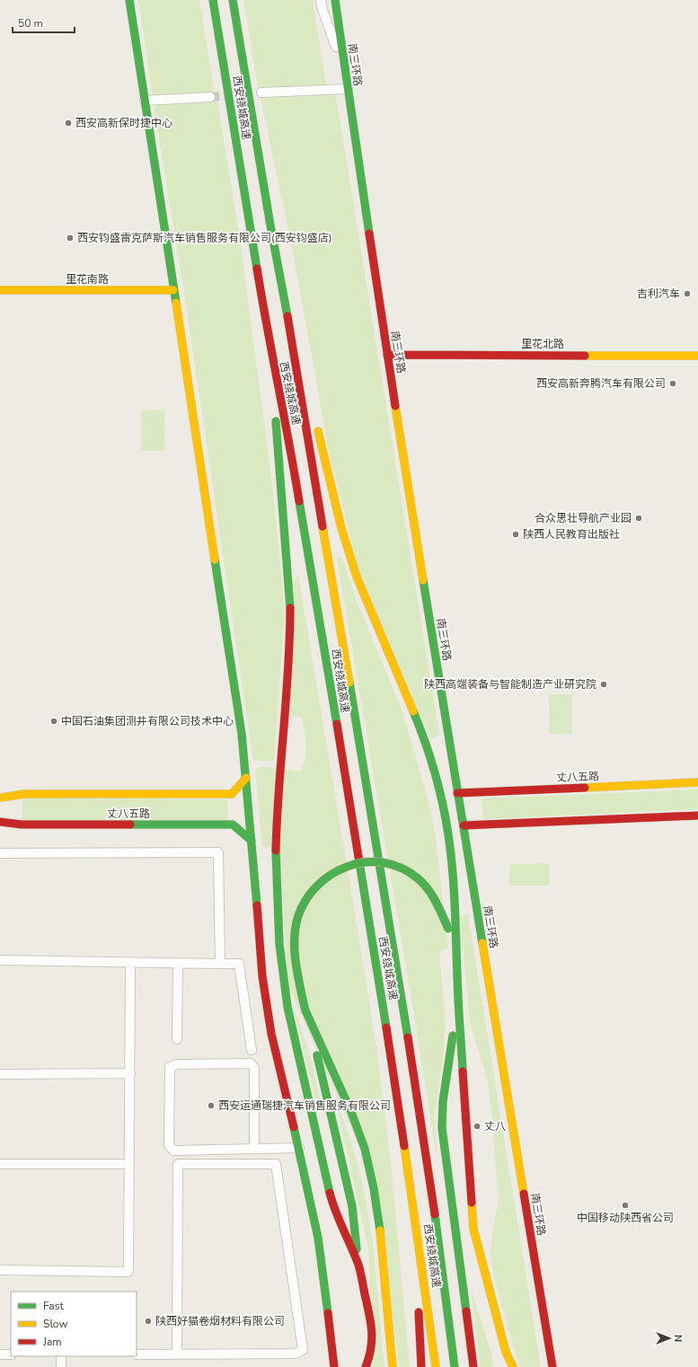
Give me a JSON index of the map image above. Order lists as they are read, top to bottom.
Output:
{
  "streets": {
    "main road": [
      "南三环路",
      "西安绕城高速",
      "里花南路",
      "里花北路",
      "丈八五路"
    ]
  },
  "crossings": [
    ["南三环路", "里花北路"],
    ["南三环路", "丈八五路"]
  ],
  "places": [
    "西安高新保时捷中心",
    "西安钧盛雷克萨斯汽车销售服务有限公司(西安钧盛店)",
    "吉利汽车",
    "西安高新奔腾汽车有限公司",
    "合众思壮导航产业园",
    "陕西人民教育出版社",
    "陕西高端装备与智能制造产业研究院",
    "中国石油集团测井有限公司技术中心",
    "西安运通瑞捷汽车销售服务有限公司",
    "丈八",
    "中国移动陕西省公司",
    "陕西好猫卷烟材料有限公司"
  ],
  "legend": ["Fast", "Slow", "Jam"],
  "scale_bar": "50 m",
  "north": "right"
}
